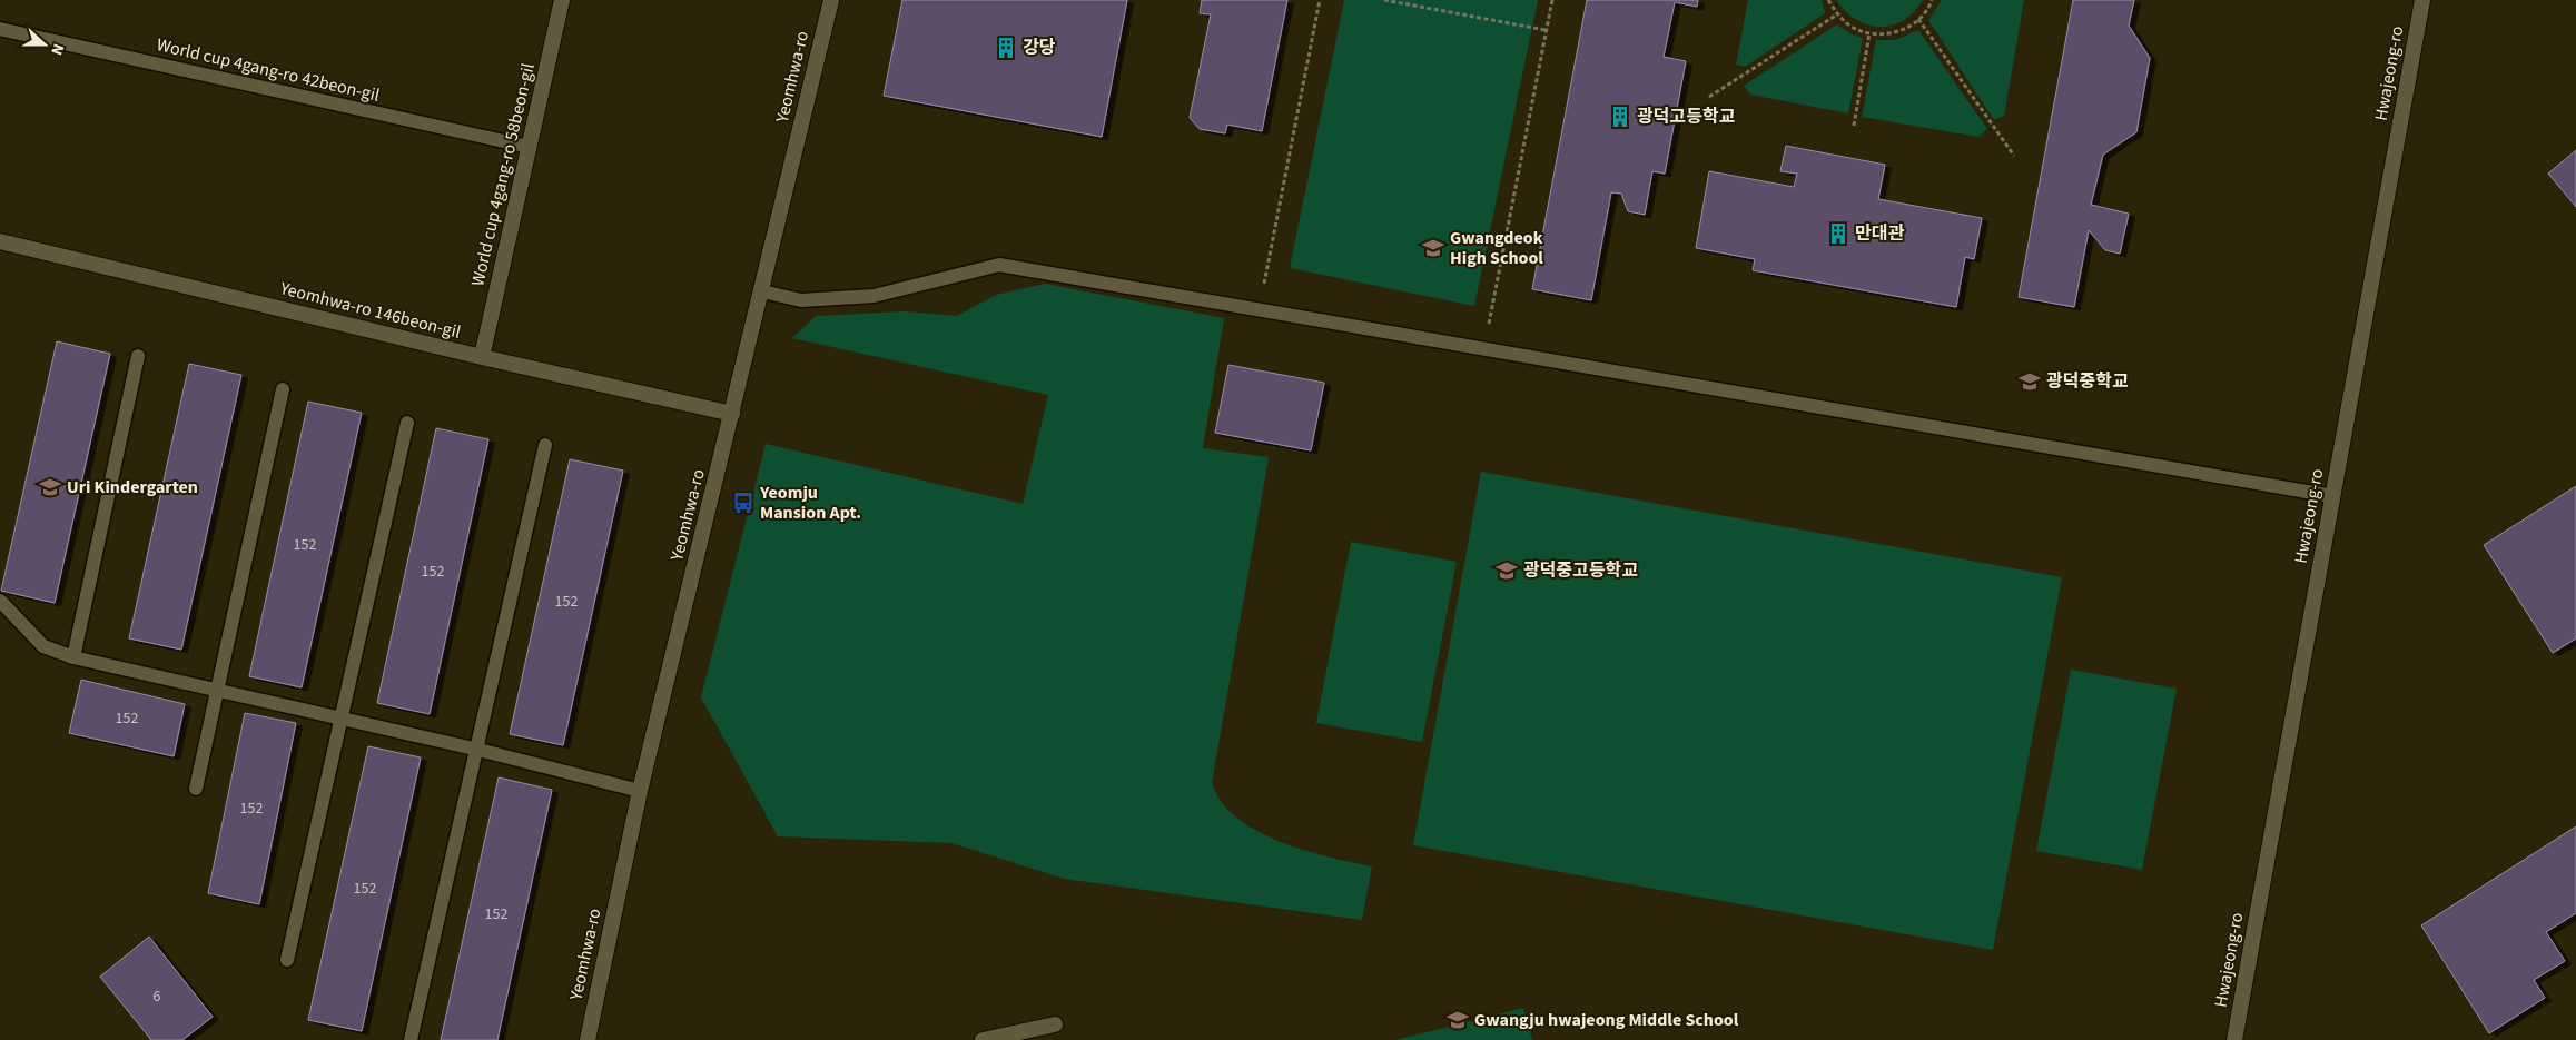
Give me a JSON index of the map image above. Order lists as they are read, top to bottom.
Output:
{
  "streets": {
    "street": [
      "Hwajeong-ro",
      "Yeomhwa-ro",
      "World cup 4gang-ro 58beon-gil",
      "Yeomhwa-ro 146beon-gil"
    ],
    "lane": ["World cup 4gang-ro 42beon-gil"]
  },
  "crossings": [
    ["World cup 4gang-ro 42beon-gil", "World cup 4gang-ro 58beon-gil"],
    ["Yeomhwa-ro", "Yeomhwa-ro 146beon-gil"],
    ["World cup 4gang-ro 58beon-gil", "Yeomhwa-ro 146beon-gil"]
  ],
  "places": {
    "building": ["강당", "광덕고등학교", "만대관"],
    "school or university": [
      "Gwangdeok High School",
      "광덕중학교",
      "Uri Kindergarten",
      "광덕중고등학교",
      "Gwangju hwajeong Middle School"
    ],
    "bus stop": ["Yeomju Mansion Apt."]
  },
  "house_numbers": [
    "152",
    "152",
    "152",
    "152",
    "152",
    "152",
    "152",
    "6"
  ],
  "north": "right"
}
